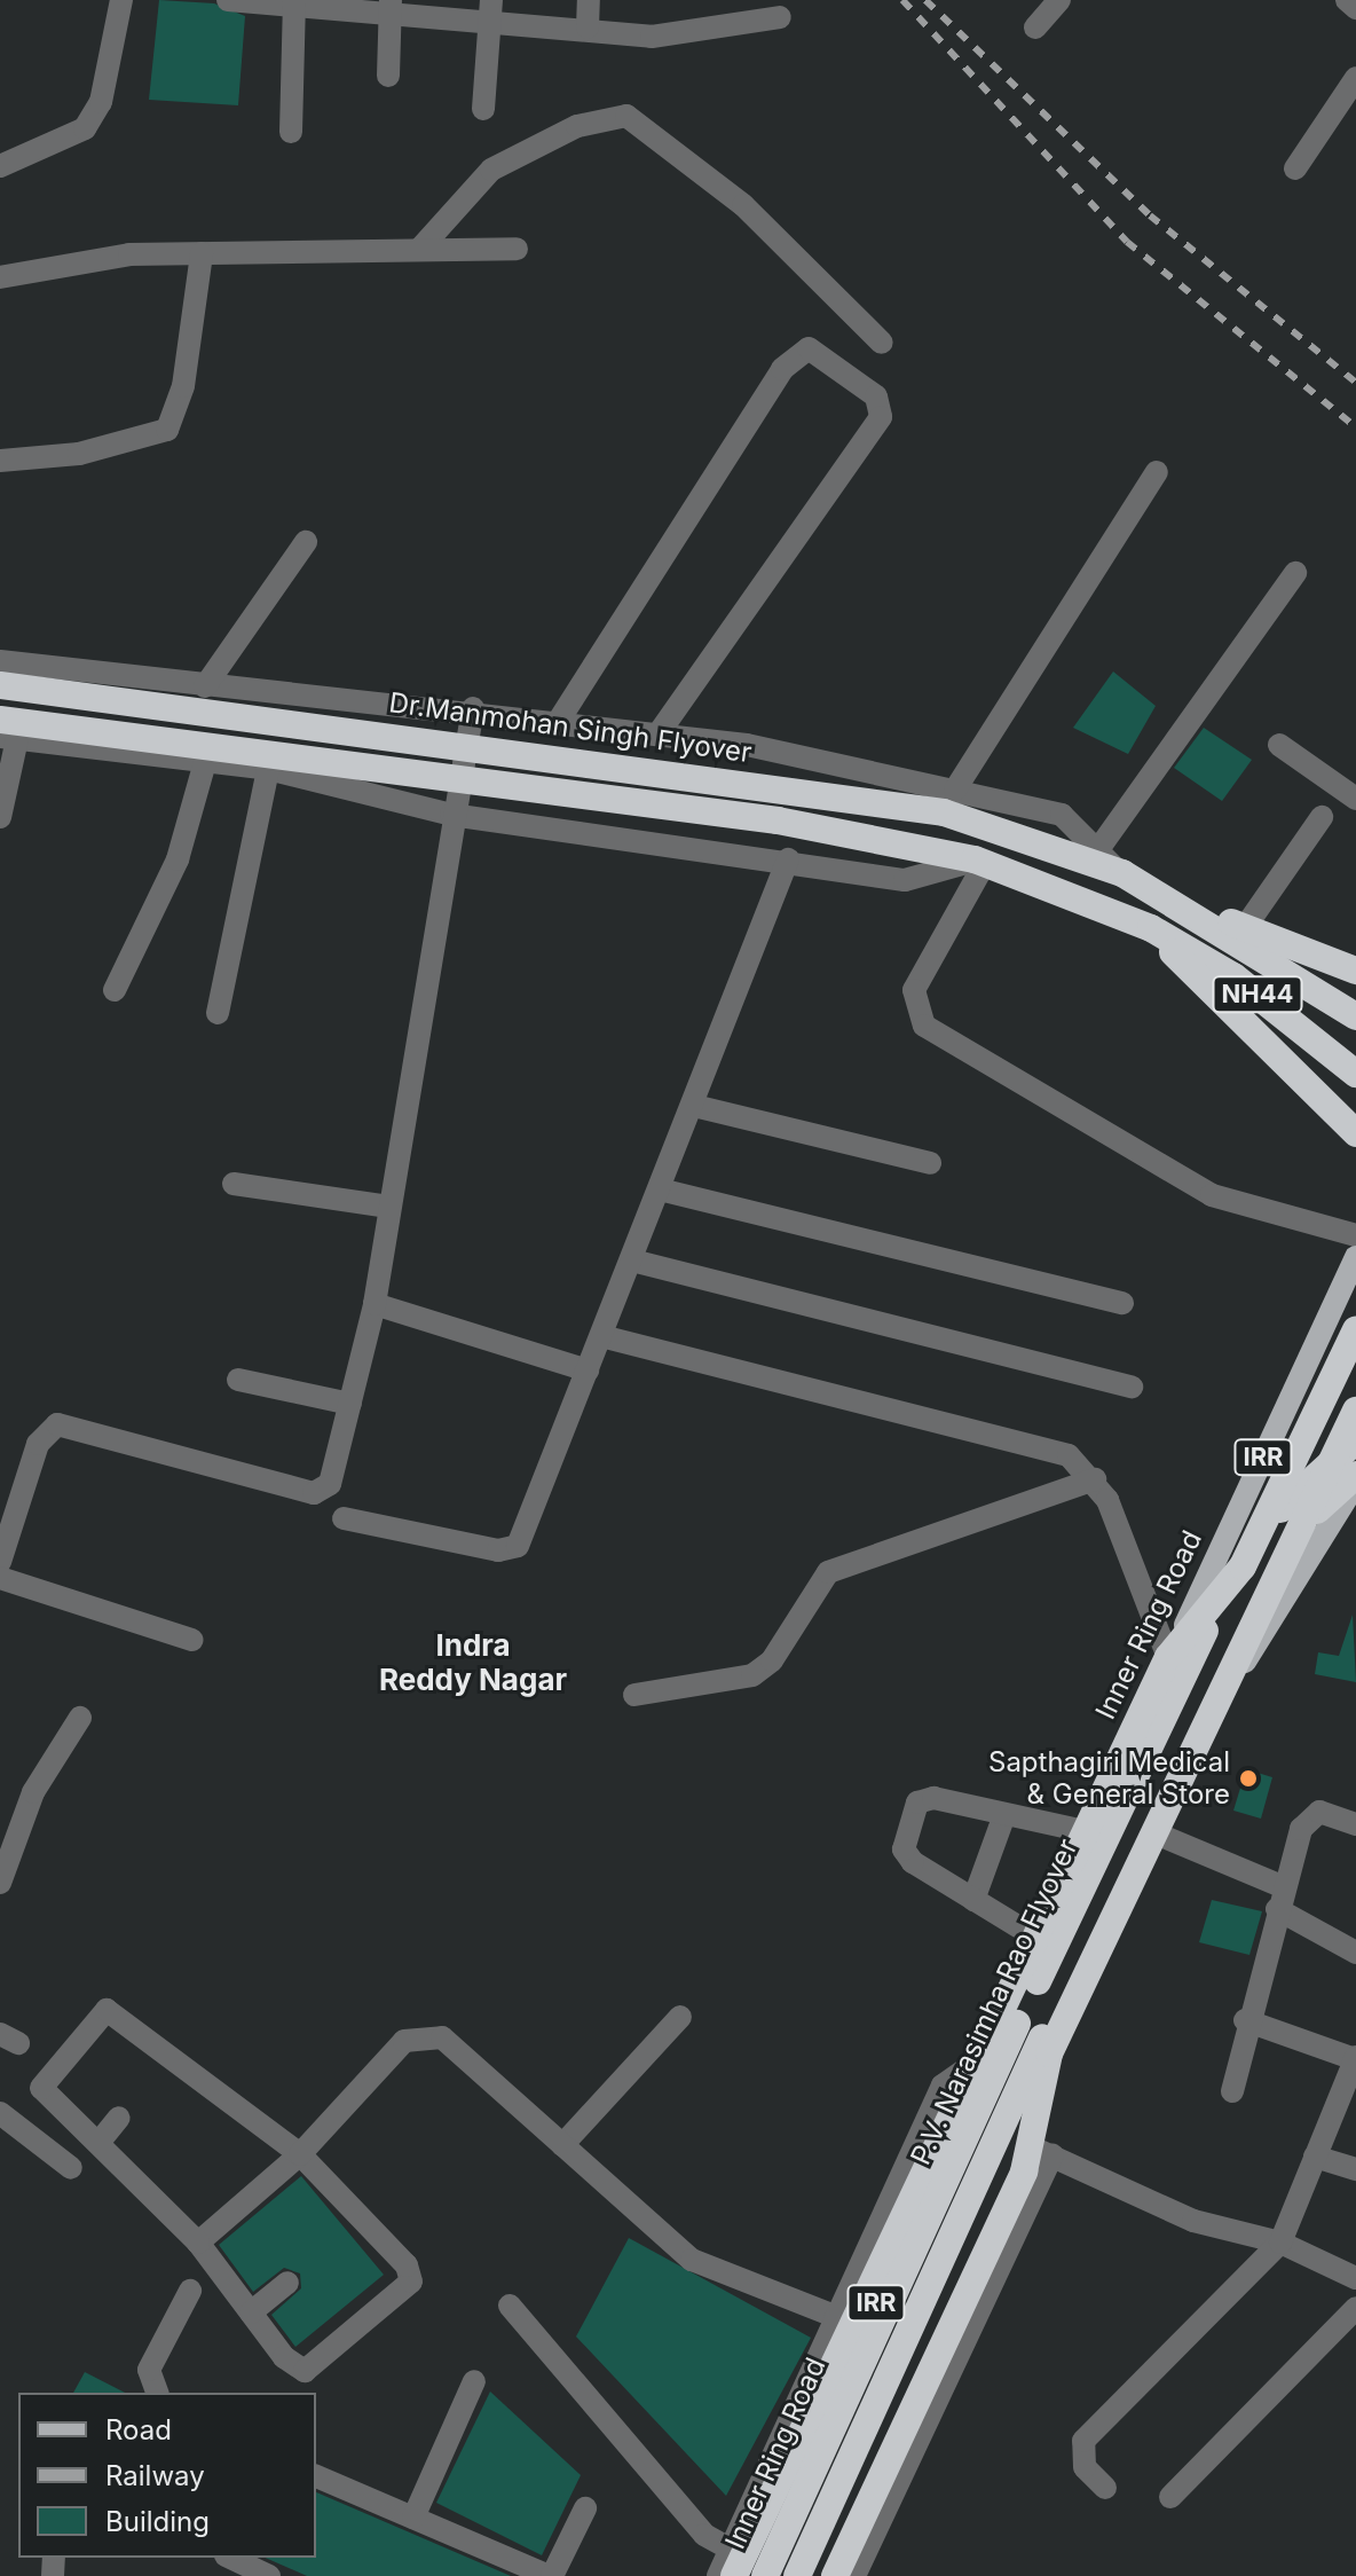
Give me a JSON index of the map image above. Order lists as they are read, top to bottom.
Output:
{
  "streets": {
    "highway": [
      "Dr.Manmohan Singh Flyover",
      "NH44",
      "IRR",
      "Inner Ring Road",
      "P.V. Narasimha Rao Flyover"
    ]
  },
  "crossings": [
    ["Dr.Manmohan Singh Flyover", "NH44"],
    ["IRR", "Inner Ring Road"]
  ],
  "districts": ["Indra Reddy Nagar"],
  "places": ["Sapthagiri Medical & General Store"],
  "legend": ["Road", "Railway", "Building"]
}
